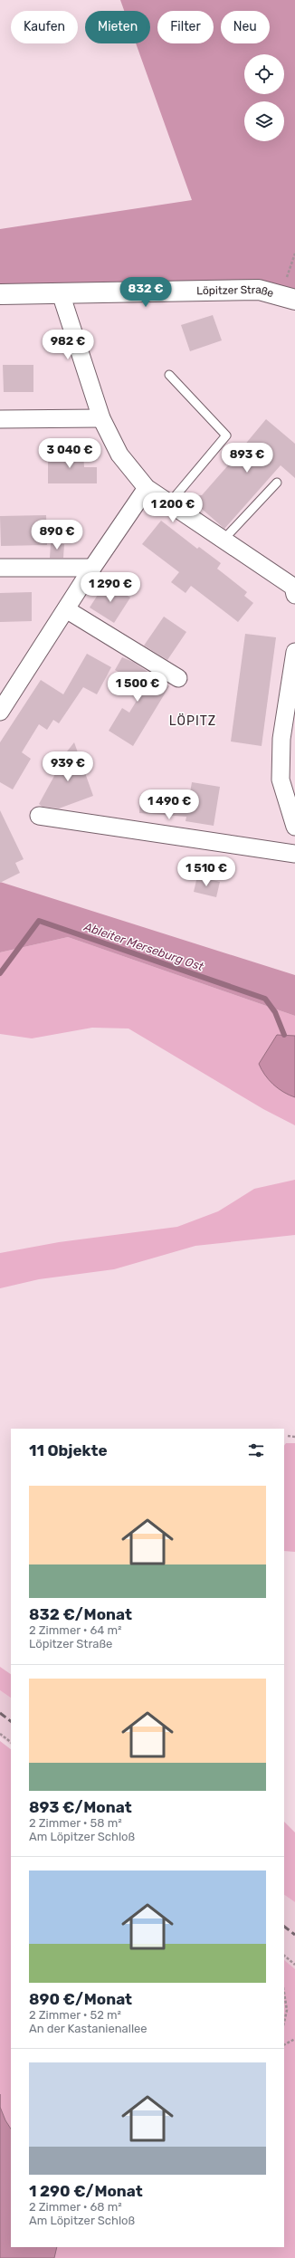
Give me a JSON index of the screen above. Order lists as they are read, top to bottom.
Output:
{
  "streets": {
    "street": ["Löpitzer Straße"]
  },
  "districts": ["LÖPITZ"],
  "water": ["Ableiter Merseburg Ost"],
  "page": {
    "chip": [
      "Kaufen",
      "Mieten",
      "Filter",
      "Neu"
    ],
    "price": [
      "832 €",
      "982 €",
      "3 040 €",
      "893 €",
      "1 200 €",
      "890 €",
      "1 290 €",
      "1 500 €",
      "939 €",
      "1 490 €",
      "1 510 €"
    ],
    "heading": "11 Objekte",
    "list": [
      {
        "name": "832 €/Monat",
        "note": "2 Zimmer · 64 m² · Löpitzer Straße"
      },
      {
        "name": "893 €/Monat",
        "note": "2 Zimmer · 58 m² · Am Löpitzer Schloß"
      },
      {
        "name": "890 €/Monat",
        "note": "2 Zimmer · 52 m² · An der Kastanienallee"
      },
      {
        "name": "1 290 €/Monat",
        "note": "2 Zimmer · 68 m² · Am Löpitzer Schloß"
      }
    ]
  }
}
